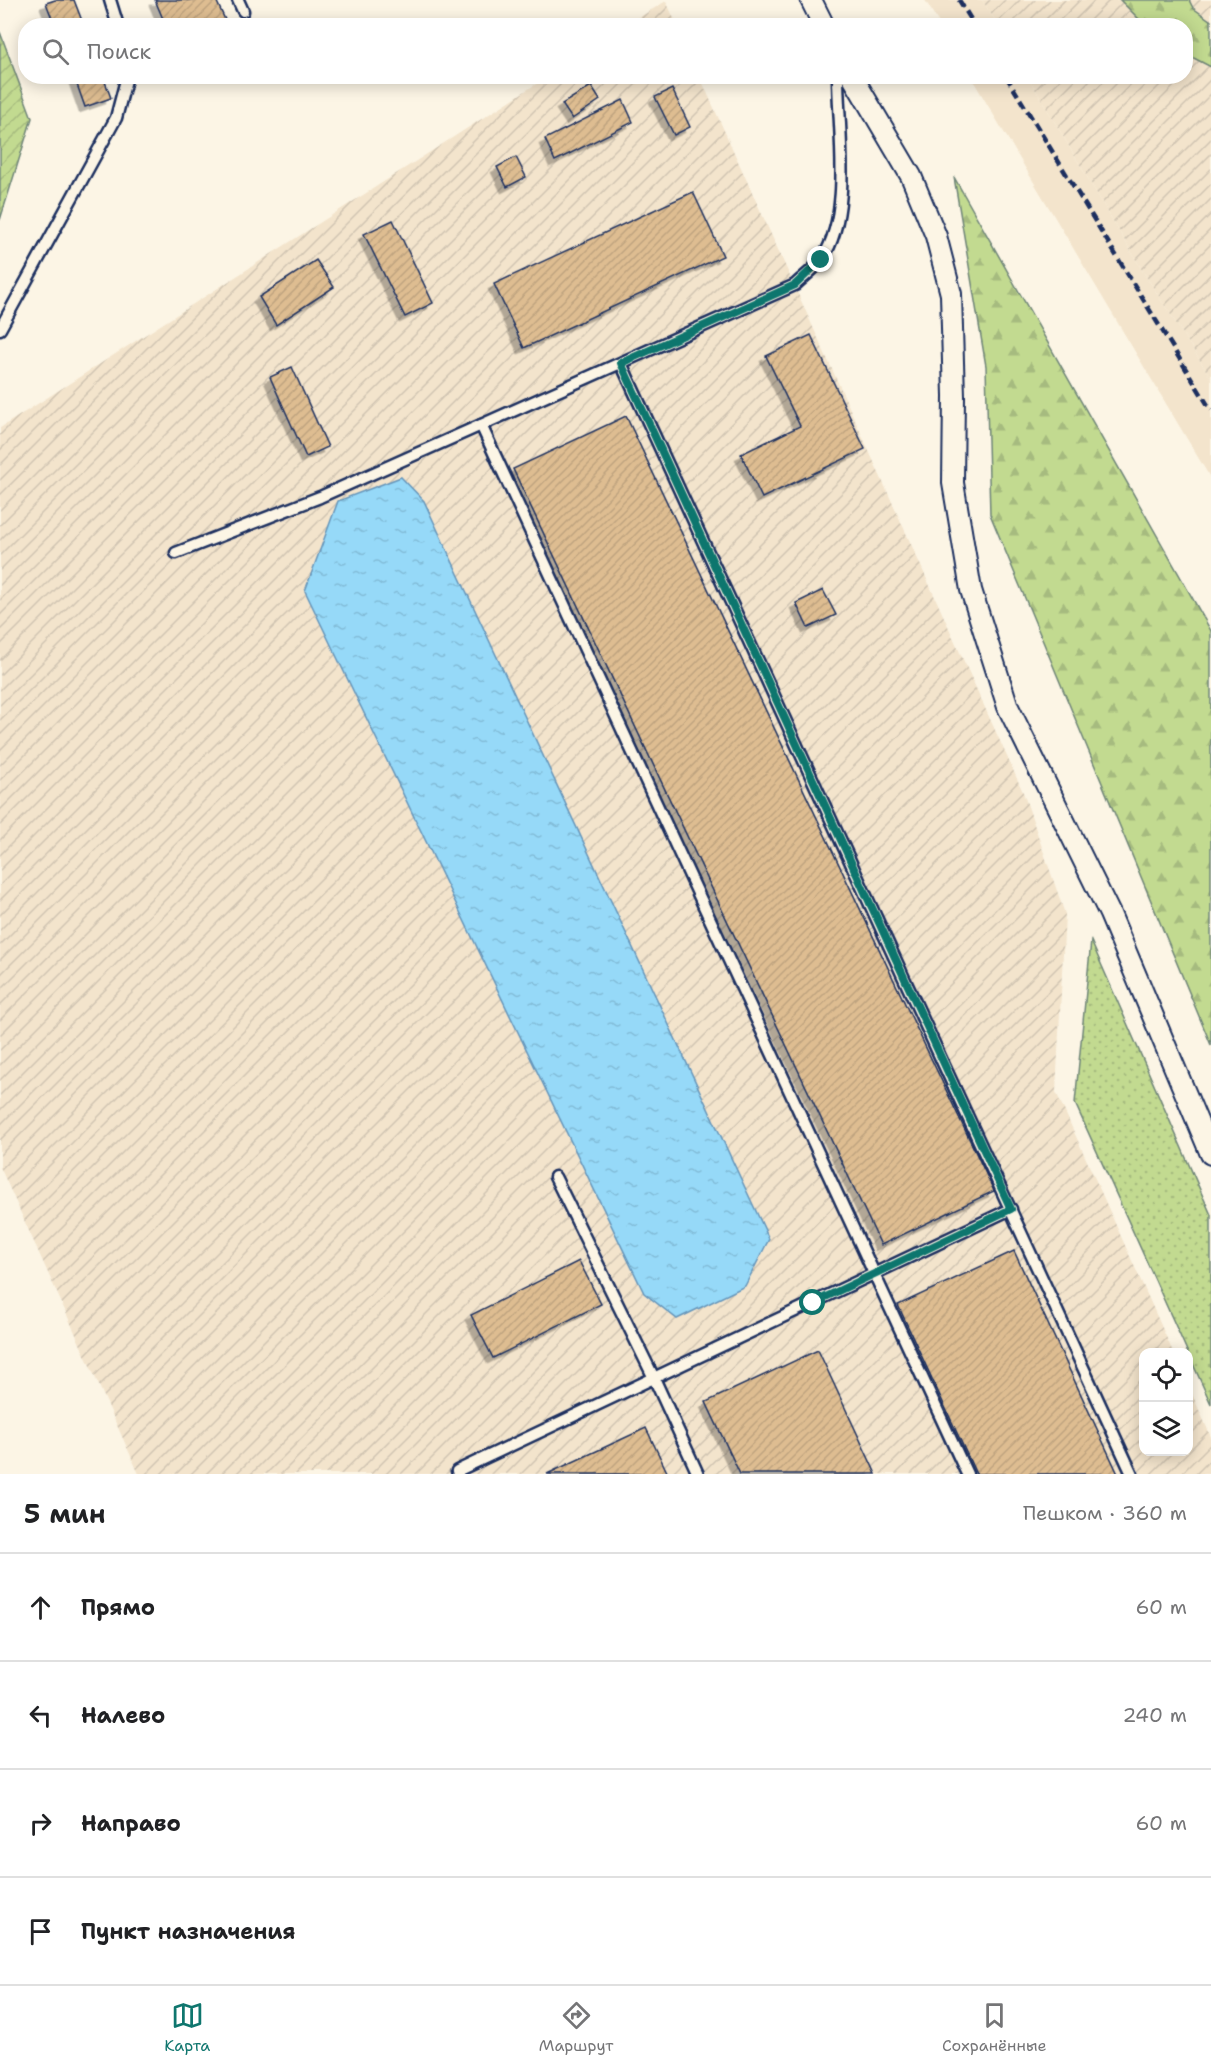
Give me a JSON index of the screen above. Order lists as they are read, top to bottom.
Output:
{
  "page": {
    "search": "Поиск",
    "heading": ["5 мин", "Пешком · 360 m"],
    "list": [
      ["Прямо", "60 m"],
      ["Налево", "240 m"],
      ["Направо", "60 m"],
      "Пункт назначения"
    ],
    "nav": ["Карта", "Маршрут", "Сохранённые"]
  }
}
